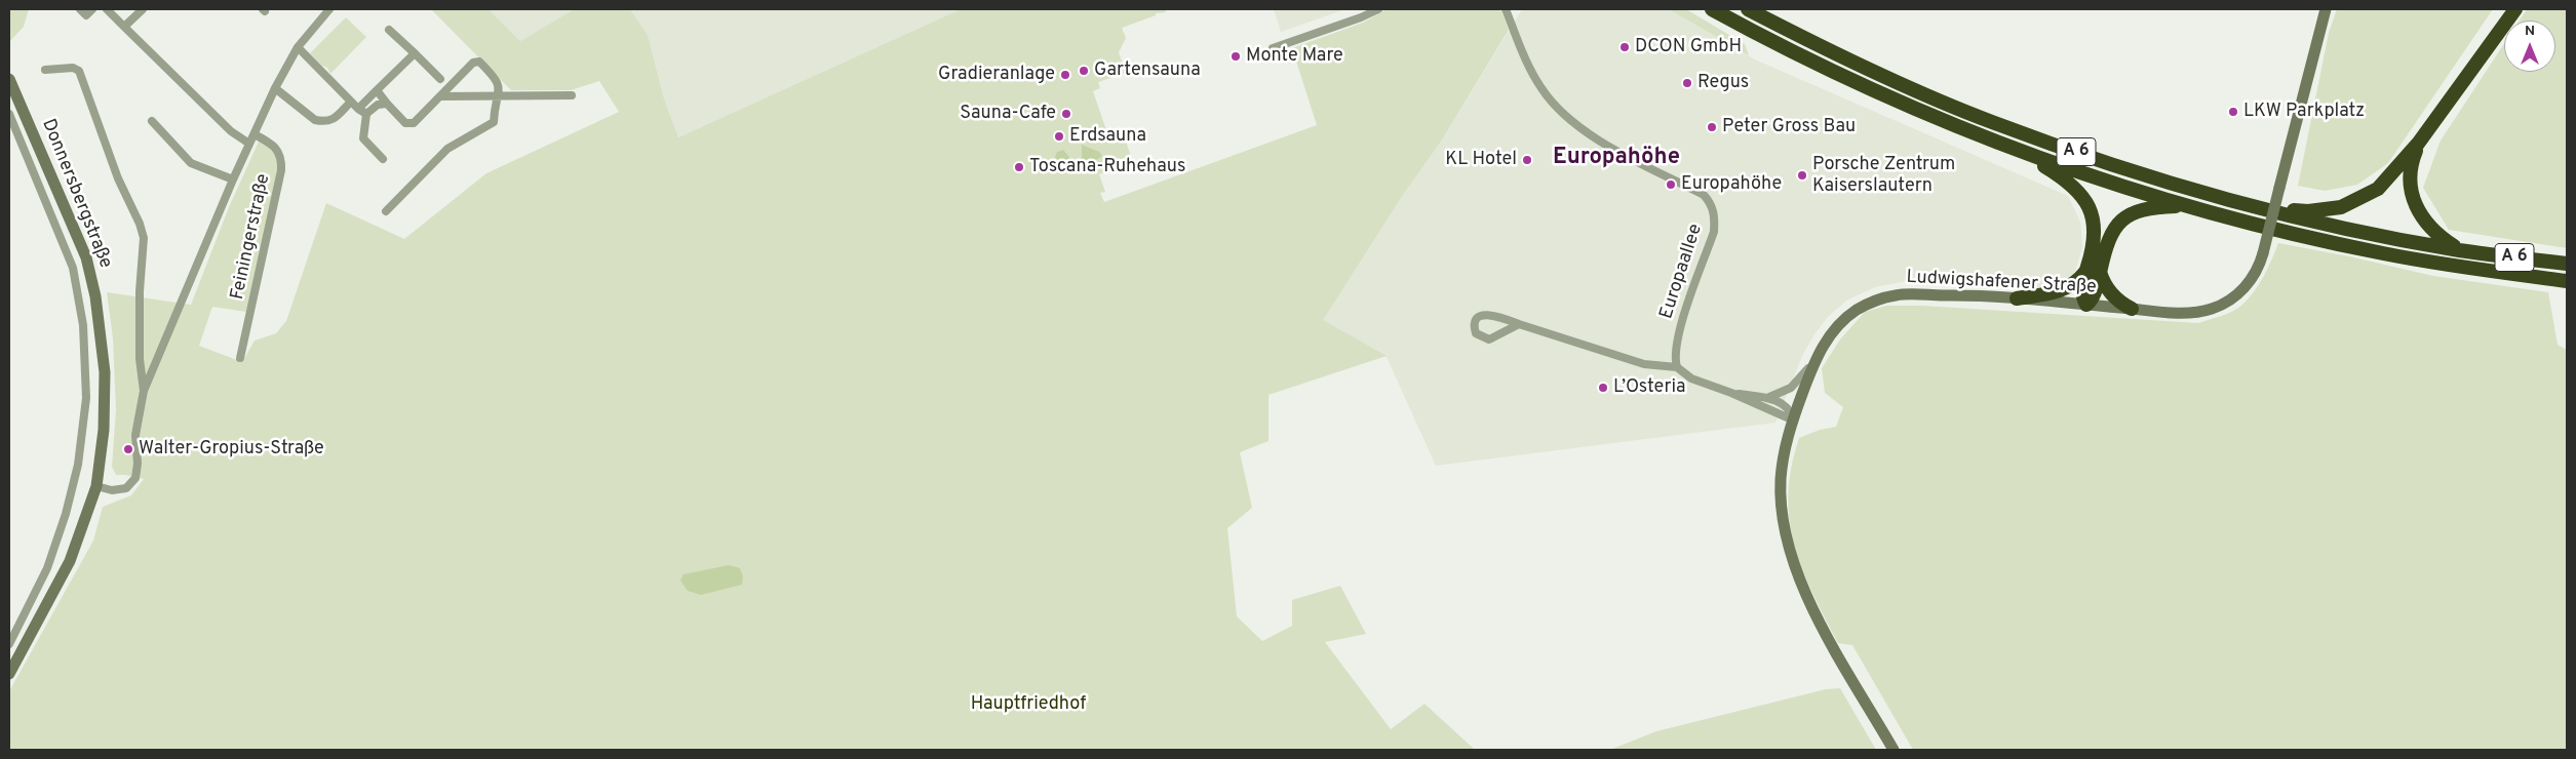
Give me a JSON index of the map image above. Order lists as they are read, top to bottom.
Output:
{
  "streets": {
    "highway": ["A 6"],
    "street": [
      "Donnersbergstraße",
      "Feiningerstraße",
      "Europaallee",
      "Ludwigshafener Straße"
    ]
  },
  "districts": ["Europahöhe"],
  "parks": ["Hauptfriedhof"],
  "places": [
    "DCON GmbH",
    "Monte Mare",
    "Gartensauna",
    "Gradieranlage",
    "Regus",
    "LKW Parkplatz",
    "Sauna-Cafe",
    "Peter Gross Bau",
    "Erdsauna",
    "KL Hotel",
    "Toscana-Ruhehaus",
    "Porsche Zentrum Kaiserslautern",
    "Europahöhe",
    "L’Osteria",
    "Walter-Gropius-Straße"
  ],
  "north": "top"
}
